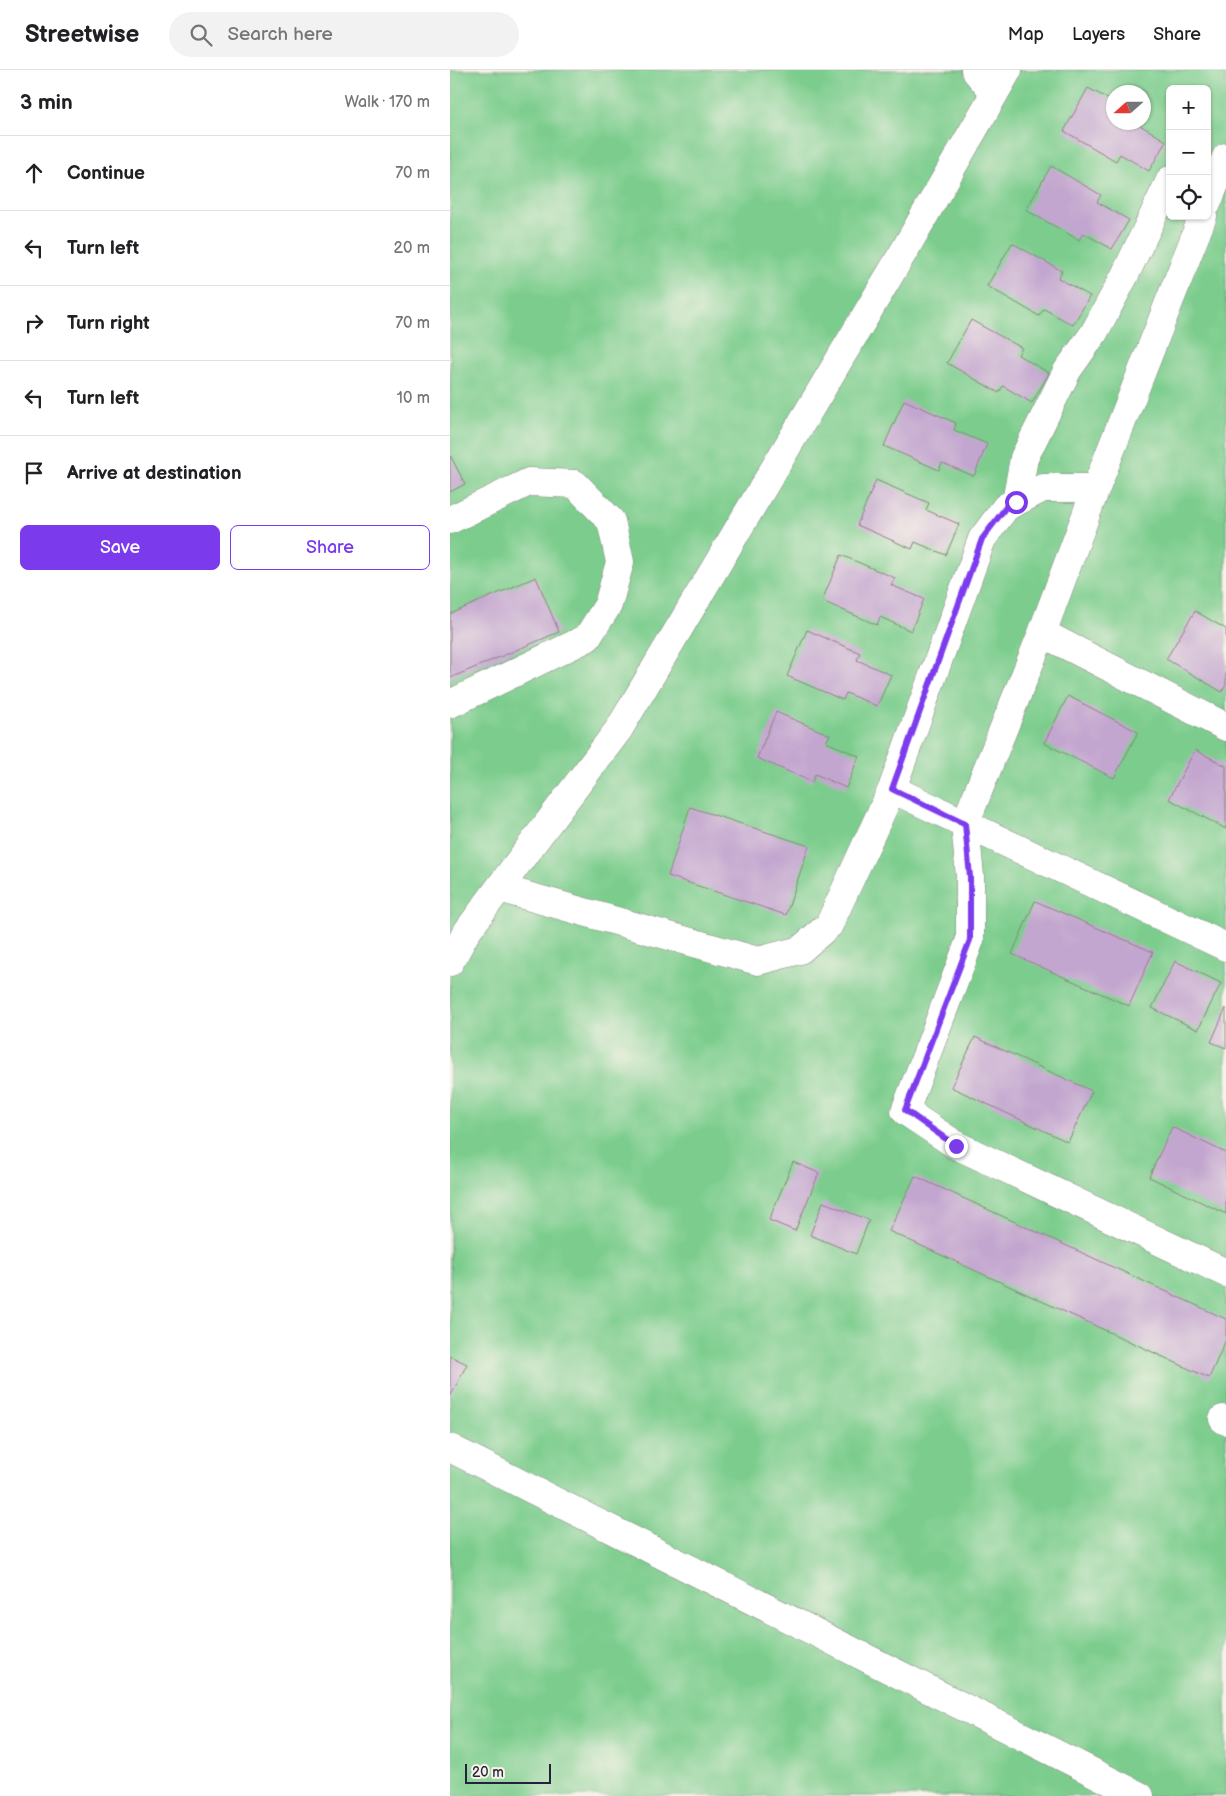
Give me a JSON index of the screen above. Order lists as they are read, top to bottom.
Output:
{
  "scale_bar": "20 m",
  "north": "left",
  "page": {
    "header": "Streetwise",
    "search": "Search here",
    "nav": ["Map", "Layers", "Share"],
    "heading": ["3 min", "Walk · 170 m"],
    "map_buttons": ["+", "−"],
    "list": [
      ["Continue", "70 m"],
      ["Turn left", "20 m"],
      ["Turn right", "70 m"],
      ["Turn left", "10 m"],
      "Arrive at destination"
    ],
    "buttons": ["Save", "Share"],
    "scale": "20 m"
  }
}
